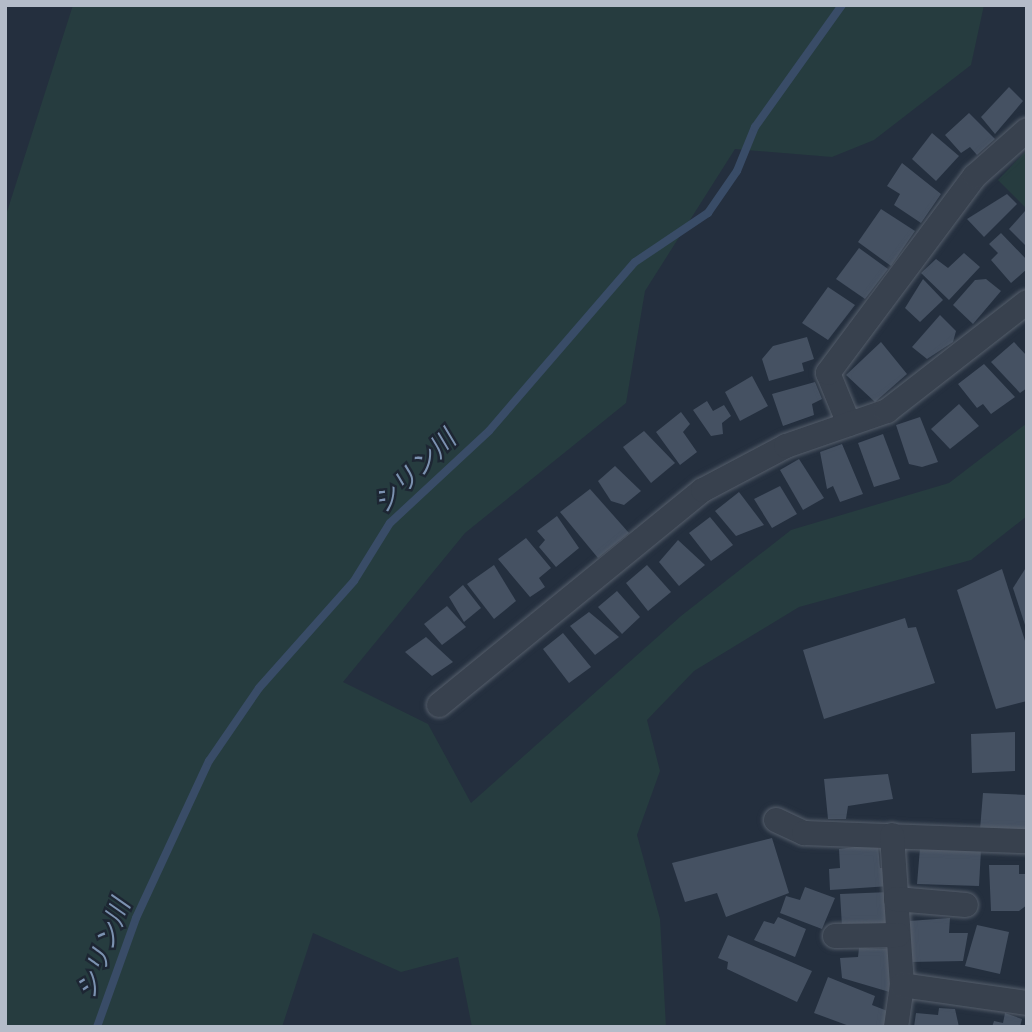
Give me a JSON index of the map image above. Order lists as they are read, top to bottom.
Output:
{
  "water": ["シリン川"]
}
